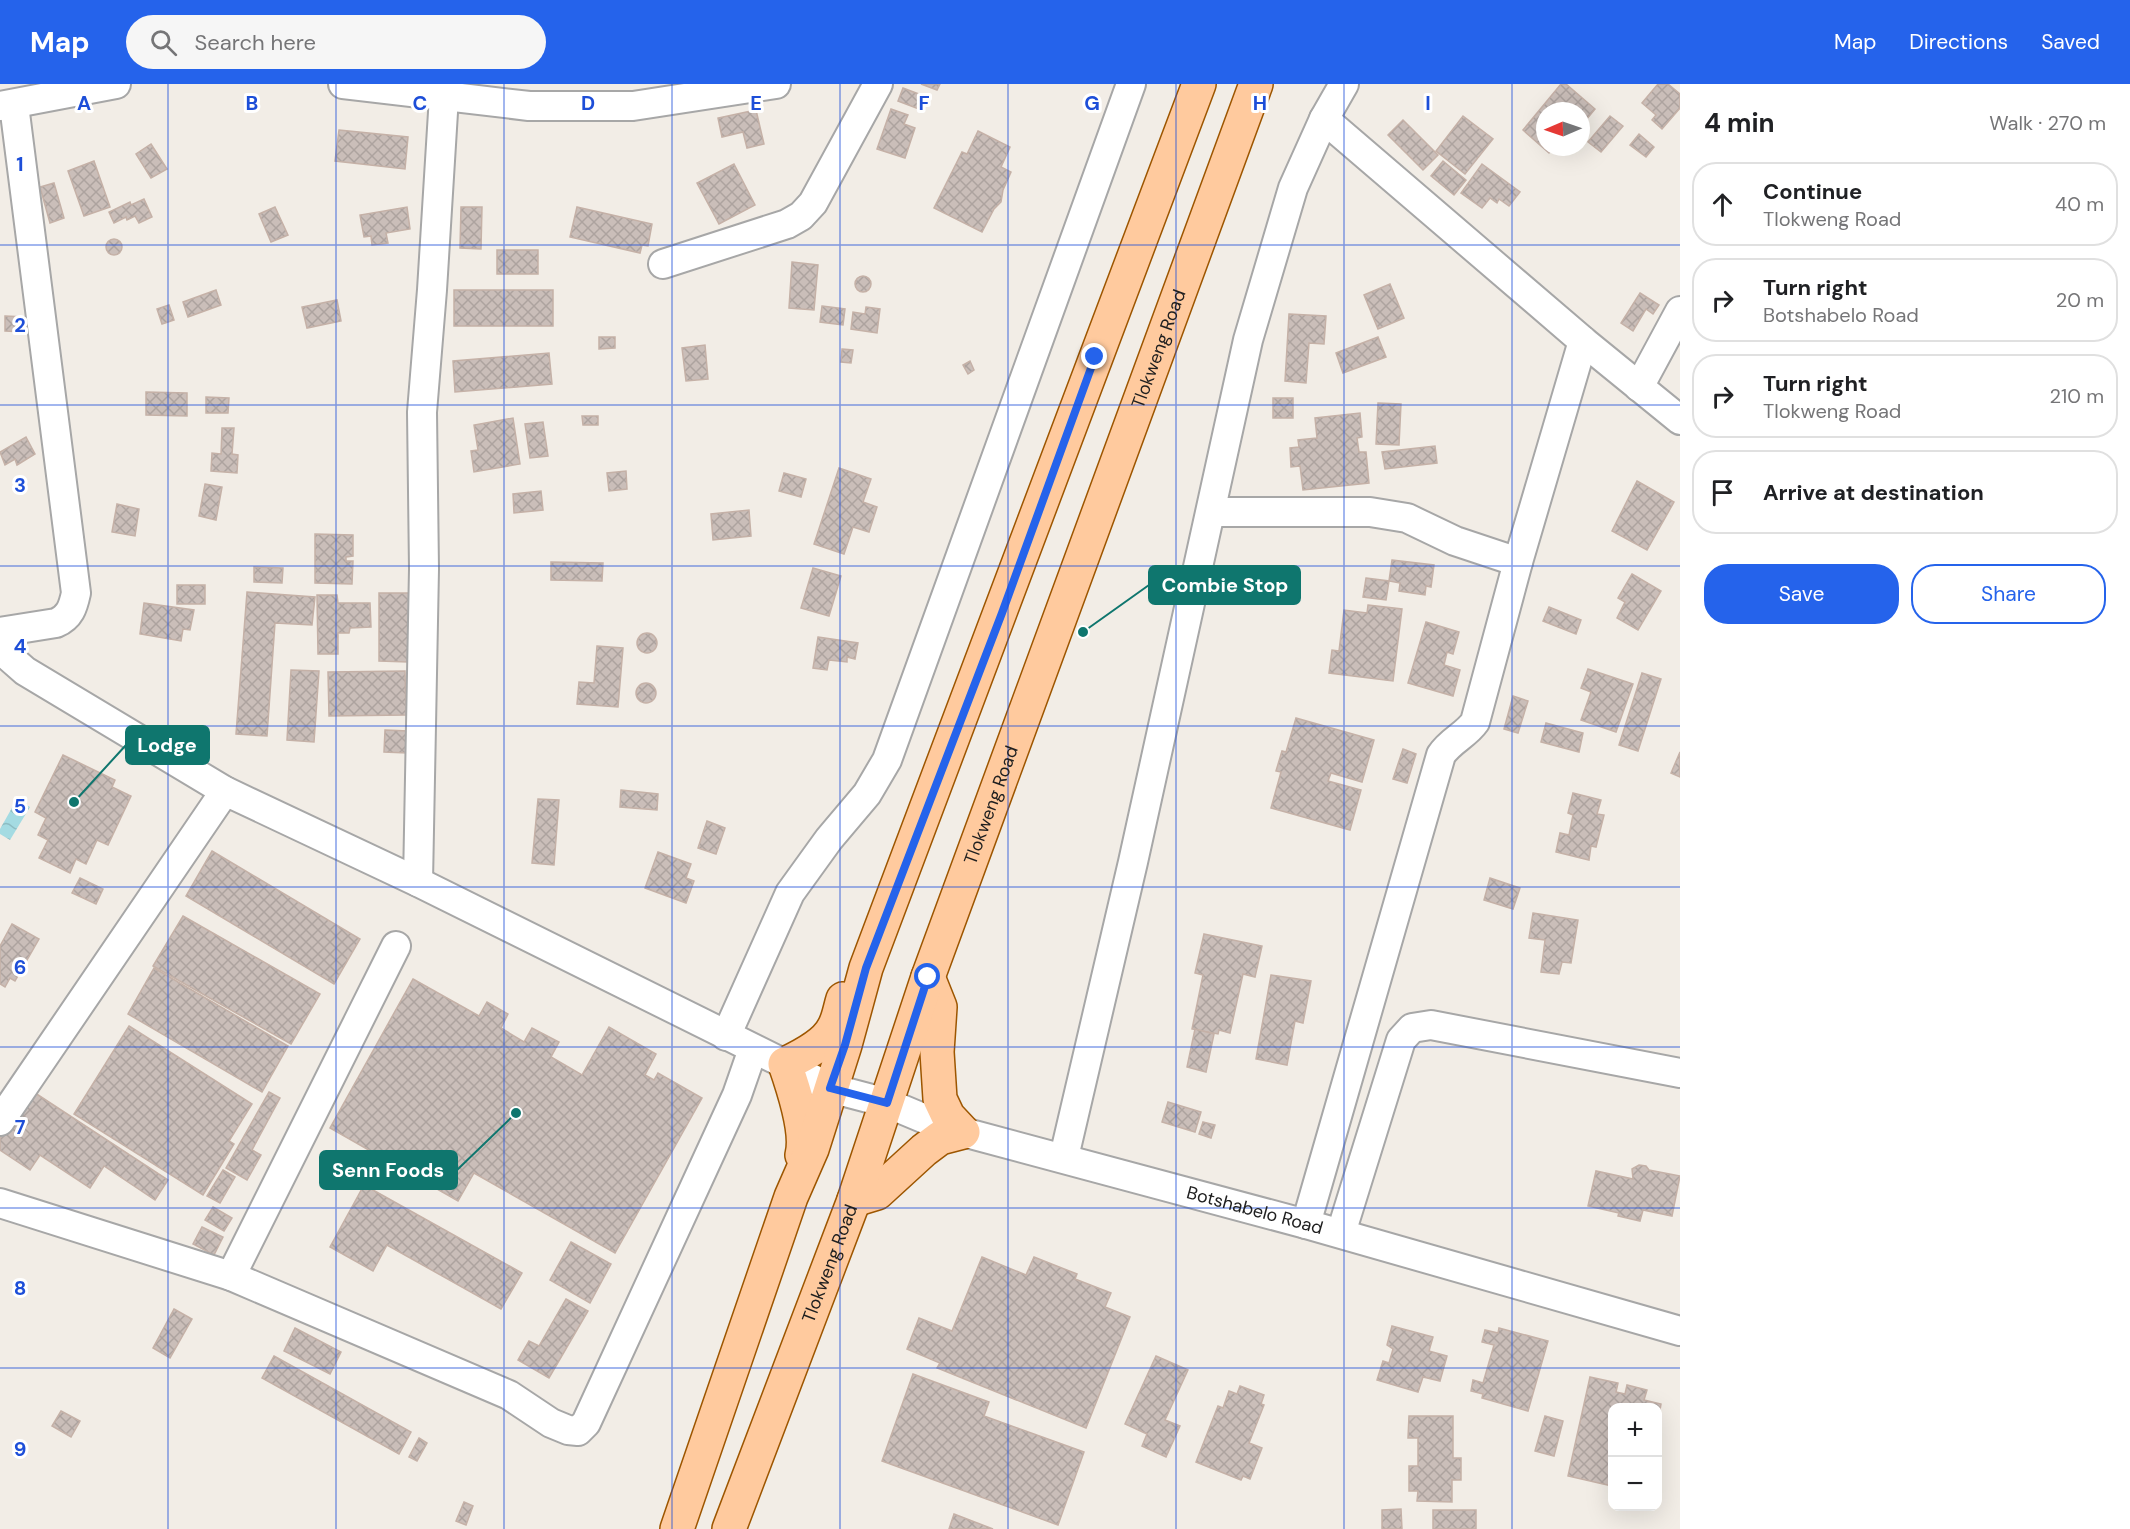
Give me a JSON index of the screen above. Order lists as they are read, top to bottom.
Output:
{
  "streets": {
    "main road": ["Tlokweng Road"],
    "street": ["Botshabelo Road"]
  },
  "crossings": [
    ["Tlokweng Road", "Botshabelo Road"]
  ],
  "places": ["Combie Stop", "Lodge", "Senn Foods"],
  "north": "left",
  "page": {
    "header": "Map",
    "search": "Search here",
    "nav": ["Map", "Directions", "Saved"],
    "heading": ["4 min", "Walk · 270 m"],
    "list": [
      ["Continue", "Tlokweng Road", "40 m"],
      ["Turn right", "Botshabelo Road", "20 m"],
      ["Turn right", "Tlokweng Road", "210 m"],
      "Arrive at destination"
    ],
    "buttons": ["Save", "Share"],
    "map_buttons": ["+", "−"]
  },
  "grid": {
    "columns": [
      "A",
      "B",
      "C",
      "D",
      "E",
      "F",
      "G",
      "H",
      "I"
    ],
    "rows": [
      "1",
      "2",
      "3",
      "4",
      "5",
      "6",
      "7",
      "8",
      "9"
    ]
  }
}
